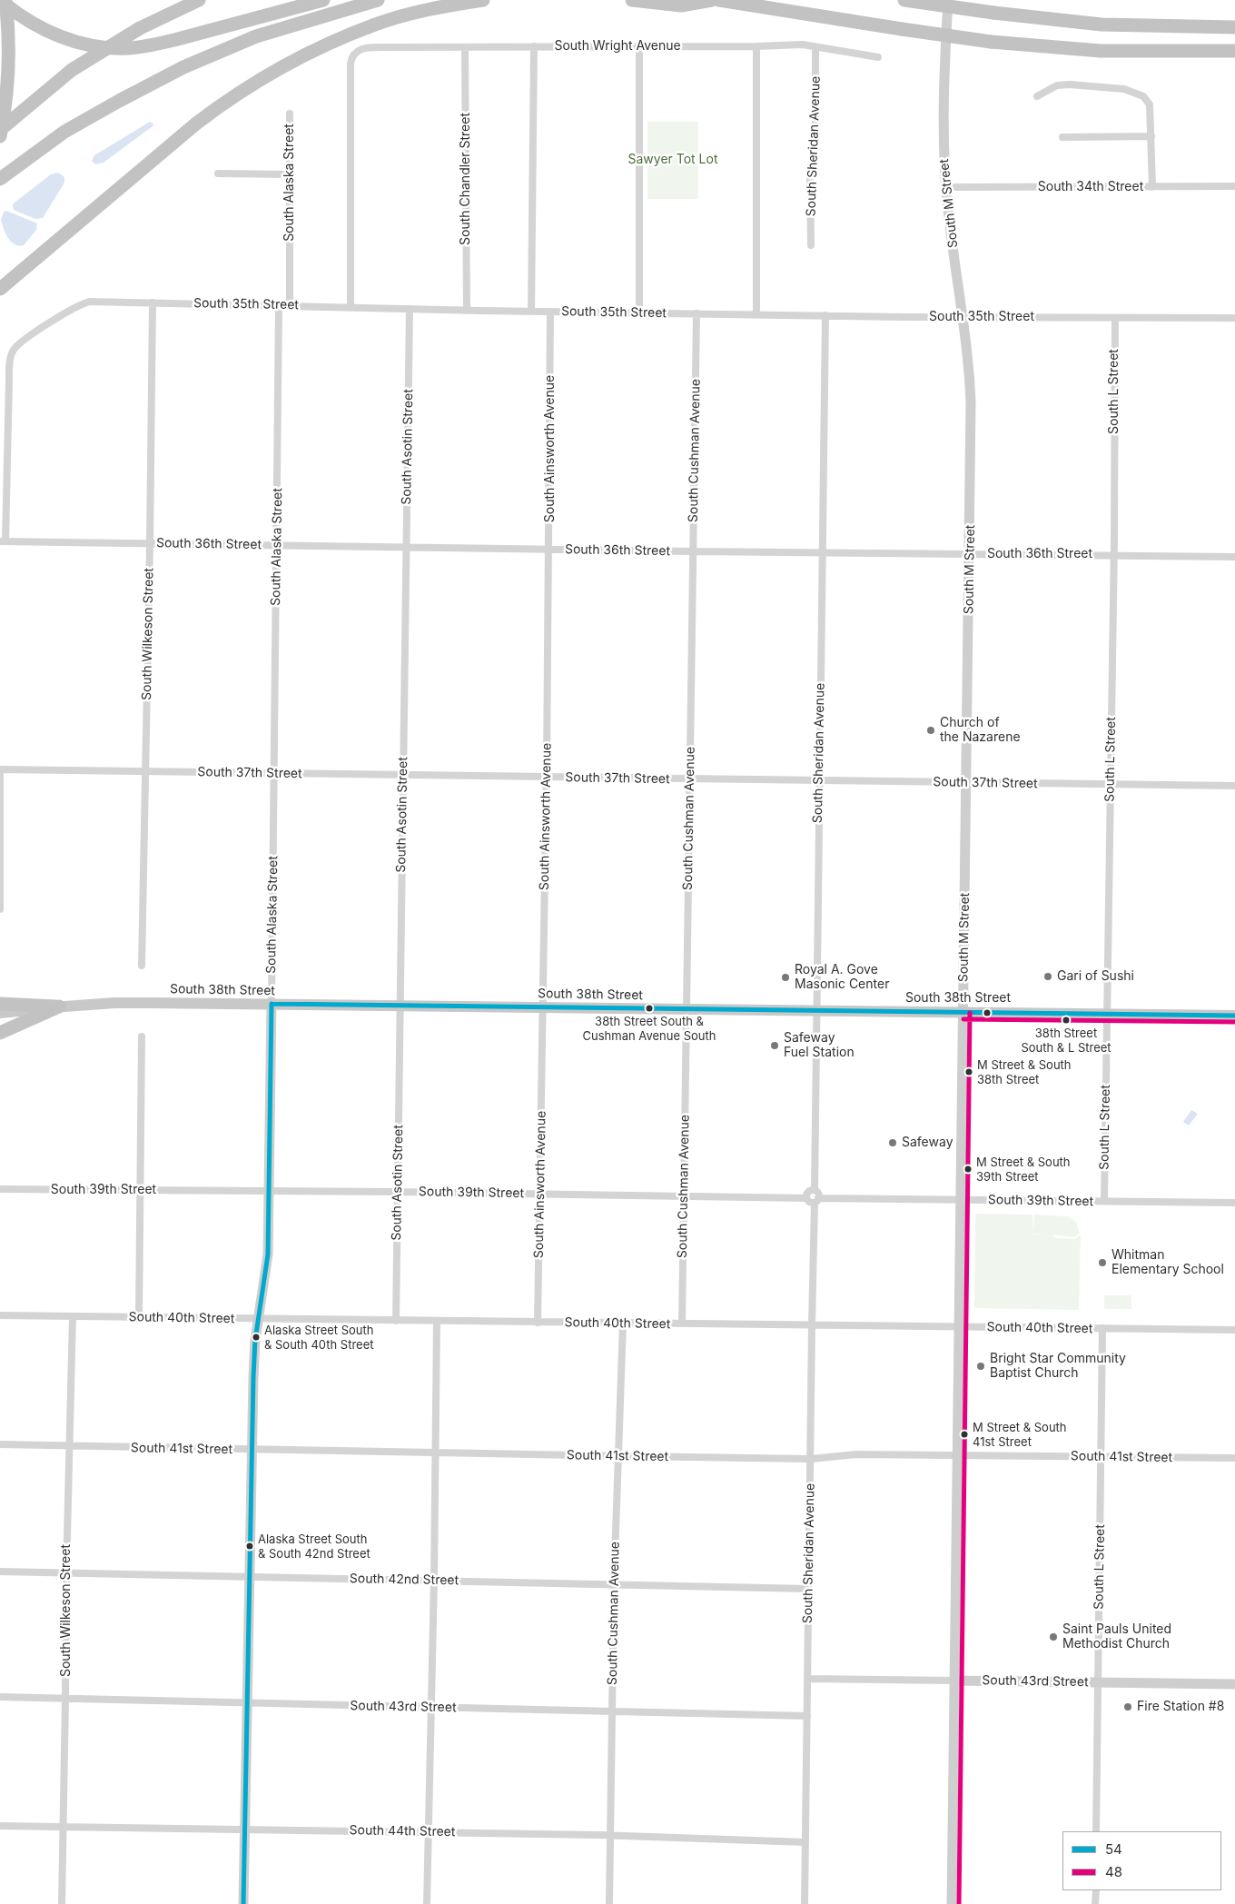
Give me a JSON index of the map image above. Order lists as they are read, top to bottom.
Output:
{
  "streets": {
    "main road": ["South 38th Street"],
    "street": [
      "South Wright Avenue",
      "South Sheridan Avenue",
      "South Chandler Street",
      "South Alaska Street",
      "South 34th Street",
      "South M Street",
      "South 35th Street",
      "South L Street",
      "South Asotin Street",
      "South Ainsworth Avenue",
      "South Cushman Avenue",
      "South 36th Street",
      "South Wilkeson Street",
      "South 37th Street",
      "South 39th Street",
      "South 40th Street",
      "South 41st Street",
      "South 42nd Street",
      "South 43rd Street",
      "South 44th Street"
    ]
  },
  "crossings": [
    ["South Wright Avenue", "South Sheridan Avenue"],
    ["South Wright Avenue", "South Chandler Street"],
    ["South Wright Avenue", "South 35th Street"],
    ["South Sheridan Avenue", "South 35th Street"],
    ["South Sheridan Avenue", "South 36th Street"],
    ["South Sheridan Avenue", "South 37th Street"],
    ["South Sheridan Avenue", "South 38th Street"],
    ["South Sheridan Avenue", "South 39th Street"],
    ["South Sheridan Avenue", "South 40th Street"],
    ["South Sheridan Avenue", "South 41st Street"],
    ["South Sheridan Avenue", "South 42nd Street"],
    ["South Sheridan Avenue", "South 43rd Street"],
    ["South Sheridan Avenue", "South 44th Street"],
    ["South Chandler Street", "South 35th Street"],
    ["South Alaska Street", "South 35th Street"],
    ["South Alaska Street", "South 36th Street"],
    ["South Alaska Street", "South 37th Street"],
    ["South Alaska Street", "South 38th Street"],
    ["South Alaska Street", "South 39th Street"],
    ["South Alaska Street", "South 40th Street"],
    ["South Alaska Street", "South 41st Street"],
    ["South Alaska Street", "South 42nd Street"],
    ["South Alaska Street", "South 43rd Street"],
    ["South Alaska Street", "South 44th Street"],
    ["South 34th Street", "South M Street"],
    ["South M Street", "South 35th Street"],
    ["South M Street", "South 36th Street"],
    ["South M Street", "South 37th Street"],
    ["South M Street", "South 38th Street"],
    ["South M Street", "South 39th Street"],
    ["South M Street", "South 40th Street"],
    ["South M Street", "South 41st Street"],
    ["South M Street", "South 43rd Street"],
    ["South 35th Street", "South L Street"],
    ["South 35th Street", "South Asotin Street"],
    ["South 35th Street", "South Ainsworth Avenue"],
    ["South 35th Street", "South Cushman Avenue"],
    ["South 35th Street", "South 36th Street"],
    ["South 35th Street", "South Wilkeson Street"],
    ["South L Street", "South 36th Street"],
    ["South L Street", "South 37th Street"],
    ["South L Street", "South 38th Street"],
    ["South L Street", "South 39th Street"],
    ["South L Street", "South 40th Street"],
    ["South L Street", "South 41st Street"],
    ["South L Street", "South 43rd Street"],
    ["South Asotin Street", "South 36th Street"],
    ["South Asotin Street", "South 37th Street"],
    ["South Asotin Street", "South 38th Street"],
    ["South Asotin Street", "South 39th Street"],
    ["South Asotin Street", "South 40th Street"],
    ["South Ainsworth Avenue", "South 36th Street"],
    ["South Ainsworth Avenue", "South 37th Street"],
    ["South Ainsworth Avenue", "South 38th Street"],
    ["South Ainsworth Avenue", "South 39th Street"],
    ["South Ainsworth Avenue", "South 40th Street"],
    ["South Cushman Avenue", "South 36th Street"],
    ["South Cushman Avenue", "South 37th Street"],
    ["South Cushman Avenue", "South 38th Street"],
    ["South Cushman Avenue", "South 39th Street"],
    ["South Cushman Avenue", "South 40th Street"],
    ["South Cushman Avenue", "South 41st Street"],
    ["South Cushman Avenue", "South 42nd Street"],
    ["South Cushman Avenue", "South 43rd Street"],
    ["South Cushman Avenue", "South 44th Street"],
    ["South 36th Street", "South Wilkeson Street"],
    ["South Wilkeson Street", "South 37th Street"],
    ["South Wilkeson Street", "South 40th Street"],
    ["South Wilkeson Street", "South 41st Street"],
    ["South Wilkeson Street", "South 42nd Street"],
    ["South Wilkeson Street", "South 43rd Street"],
    ["South Wilkeson Street", "South 44th Street"]
  ],
  "parks": ["Sawyer Tot Lot"],
  "places": [
    "Church of the Nazarene",
    "Gari of Sushi",
    "Royal A. Gove Masonic Center",
    "38th Street South & Cushman Avenue South",
    "38th Street South & L Street",
    "Safeway Fuel Station",
    "M Street & South 38th Street",
    "Safeway",
    "M Street & South 39th Street",
    "Whitman Elementary School",
    "Alaska Street South & South 40th Street",
    "Bright Star Community Baptist Church",
    "M Street & South 41st Street",
    "Alaska Street South & South 42nd Street",
    "Saint Pauls United Methodist Church",
    "Fire Station #8"
  ],
  "lines": ["transit line 54", "transit line 48"],
  "legend": ["54", "48"]
}
